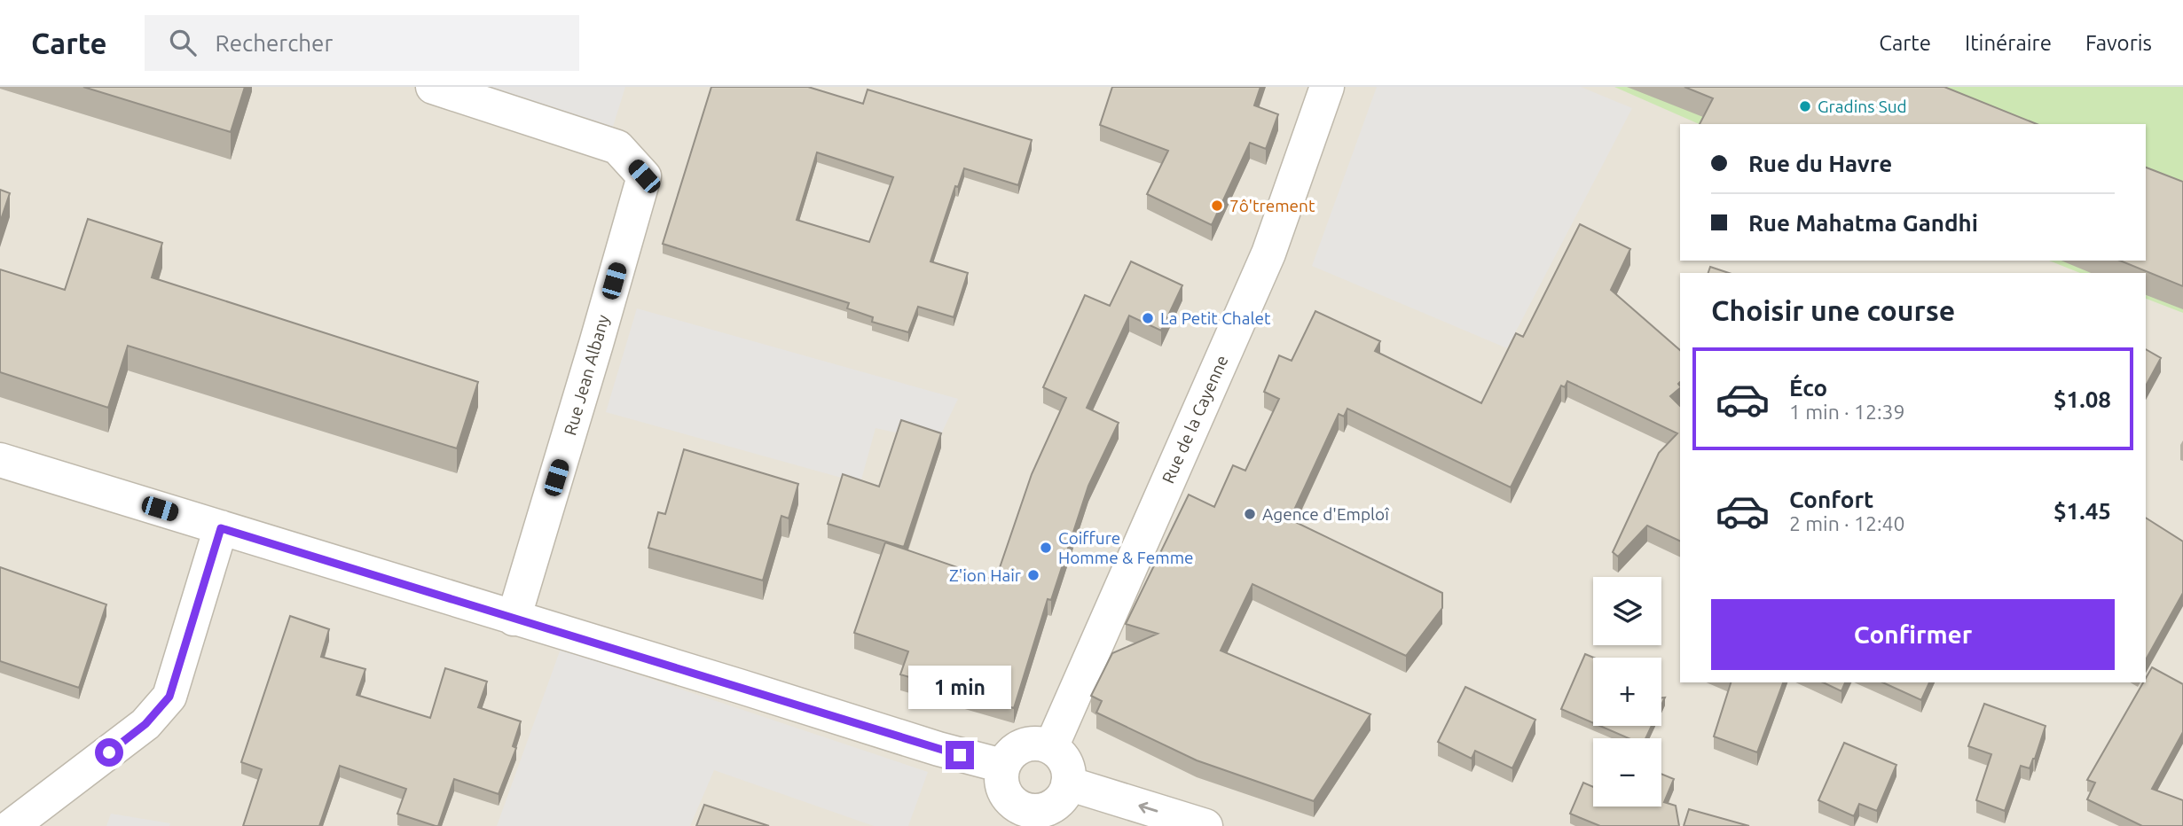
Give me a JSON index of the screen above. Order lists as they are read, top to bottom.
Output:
{
  "streets": {
    "street": ["Rue Jean Albany", "Rue de la Cayenne"]
  },
  "places": [
    "Gradins Sud",
    "7ô'trement",
    "La Petit Chalet",
    "Agence d'Emploî",
    "Coiffure Homme & Femme",
    "Z'ion Hair"
  ],
  "page": {
    "header": "Carte",
    "search": "Rechercher",
    "nav": ["Carte", "Itinéraire", "Favoris"],
    "banner": ["Rue du Havre", "Rue Mahatma Gandhi"],
    "heading": "Choisir une course",
    "list": [
      {
        "name": "Éco",
        "note": "1 min · 12:39",
        "value": "$1.08"
      },
      {
        "name": "Confort",
        "note": "2 min · 12:40",
        "value": "$1.45"
      }
    ],
    "map_buttons": ["+", "−"],
    "buttons": "Confirmer",
    "bubble": "1 min"
  }
}
